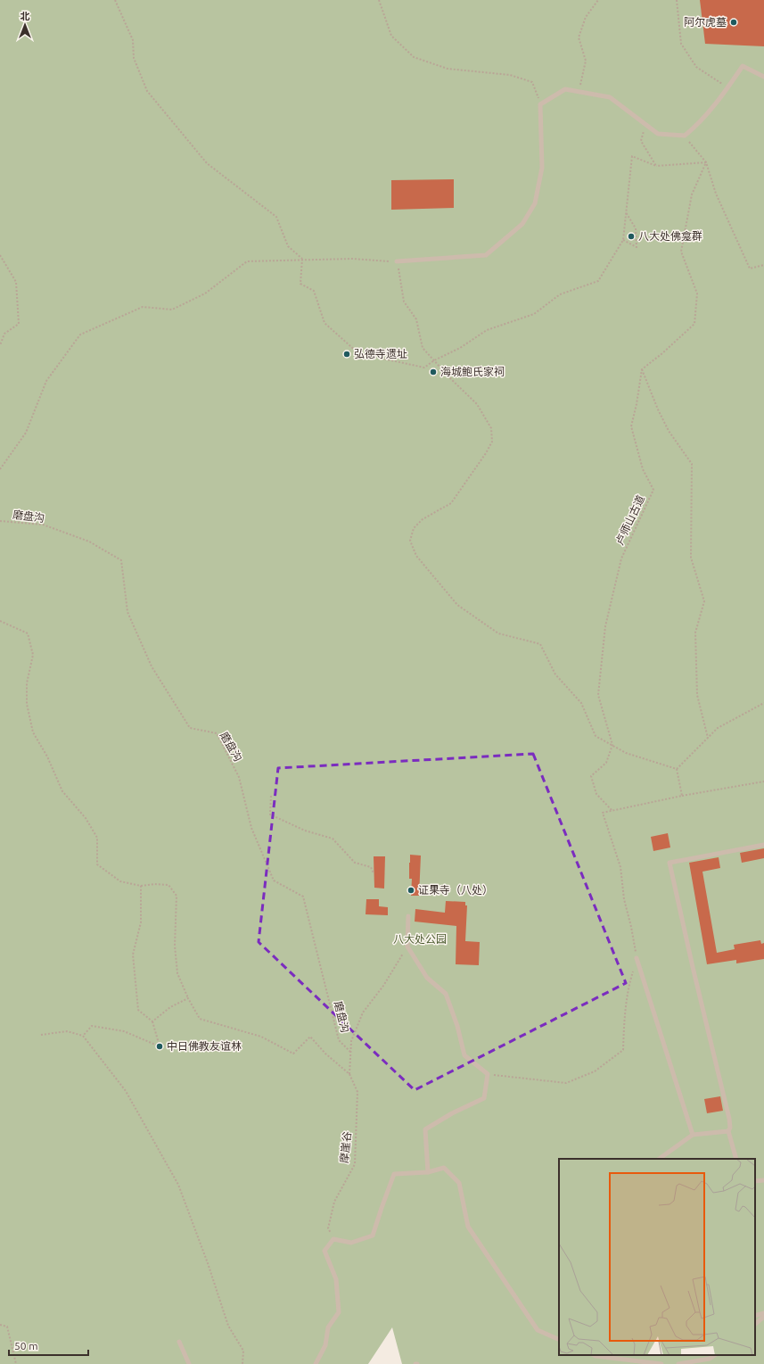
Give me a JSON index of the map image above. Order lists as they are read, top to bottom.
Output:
{
  "streets": {
    "path": ["磨盘沟", "卢师山古道", "摩崖谷"]
  },
  "parks": ["八大处公园"],
  "places": [
    "阿尔虎墓",
    "八大处佛龛群",
    "弘德寺遗址",
    "海城鲍氏家祠",
    "证果寺（八处）",
    "中日佛教友谊林"
  ],
  "scale_bar": "50 m",
  "north": "top"
}
